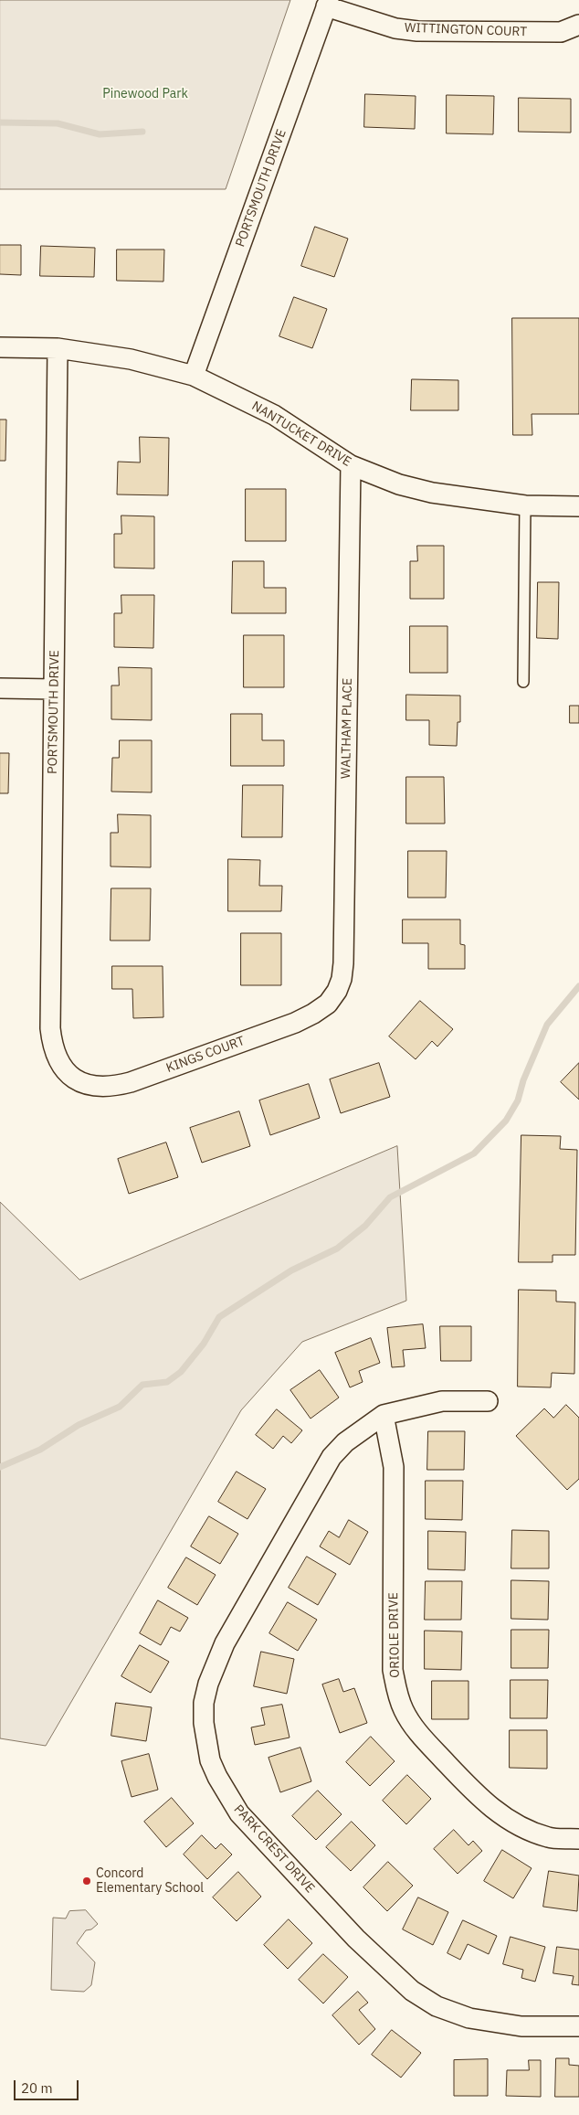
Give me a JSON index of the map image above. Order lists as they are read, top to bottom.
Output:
{
  "streets": {
    "street": [
      "WITTINGTON COURT",
      "PORTSMOUTH DRIVE",
      "NANTUCKET DRIVE",
      "WALTHAM PLACE",
      "KINGS COURT",
      "ORIOLE DRIVE",
      "PARK CREST DRIVE"
    ]
  },
  "crossings": [
    ["WITTINGTON COURT", "PORTSMOUTH DRIVE"],
    ["PORTSMOUTH DRIVE", "NANTUCKET DRIVE"],
    ["PORTSMOUTH DRIVE", "KINGS COURT"],
    ["NANTUCKET DRIVE", "WALTHAM PLACE"],
    ["WALTHAM PLACE", "KINGS COURT"],
    ["ORIOLE DRIVE", "PARK CREST DRIVE"]
  ],
  "parks": ["Pinewood Park"],
  "places": ["Concord Elementary School"],
  "scale_bar": "20 m"
}
